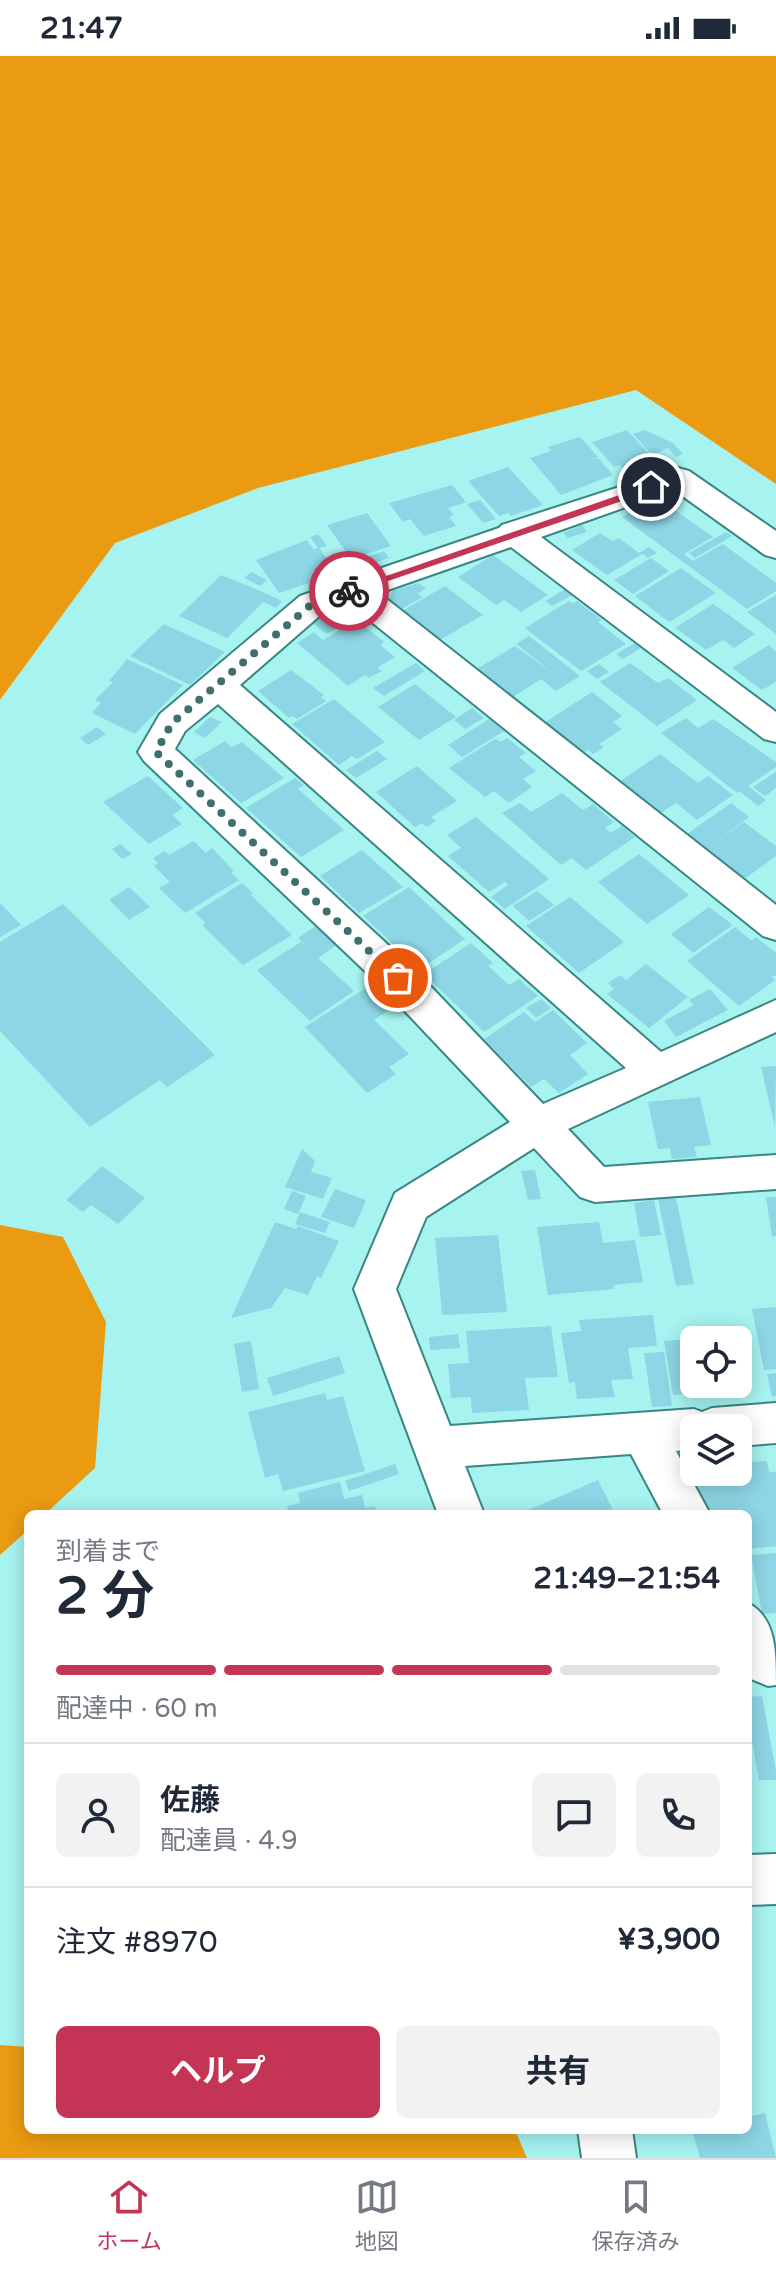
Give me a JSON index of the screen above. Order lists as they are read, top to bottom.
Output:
{
  "page": {
    "status": "21:47",
    "heading": ["2 分", "到着まで", "21:49–21:54"],
    "panel": [
      "佐藤",
      "配達員 · 4.9",
      "注文 #8970",
      "¥3,900"
    ],
    "bar": "配達中 · 60 m",
    "buttons": ["ヘルプ", "共有"],
    "tabs": ["ホーム", "地図", "保存済み"]
  }
}
